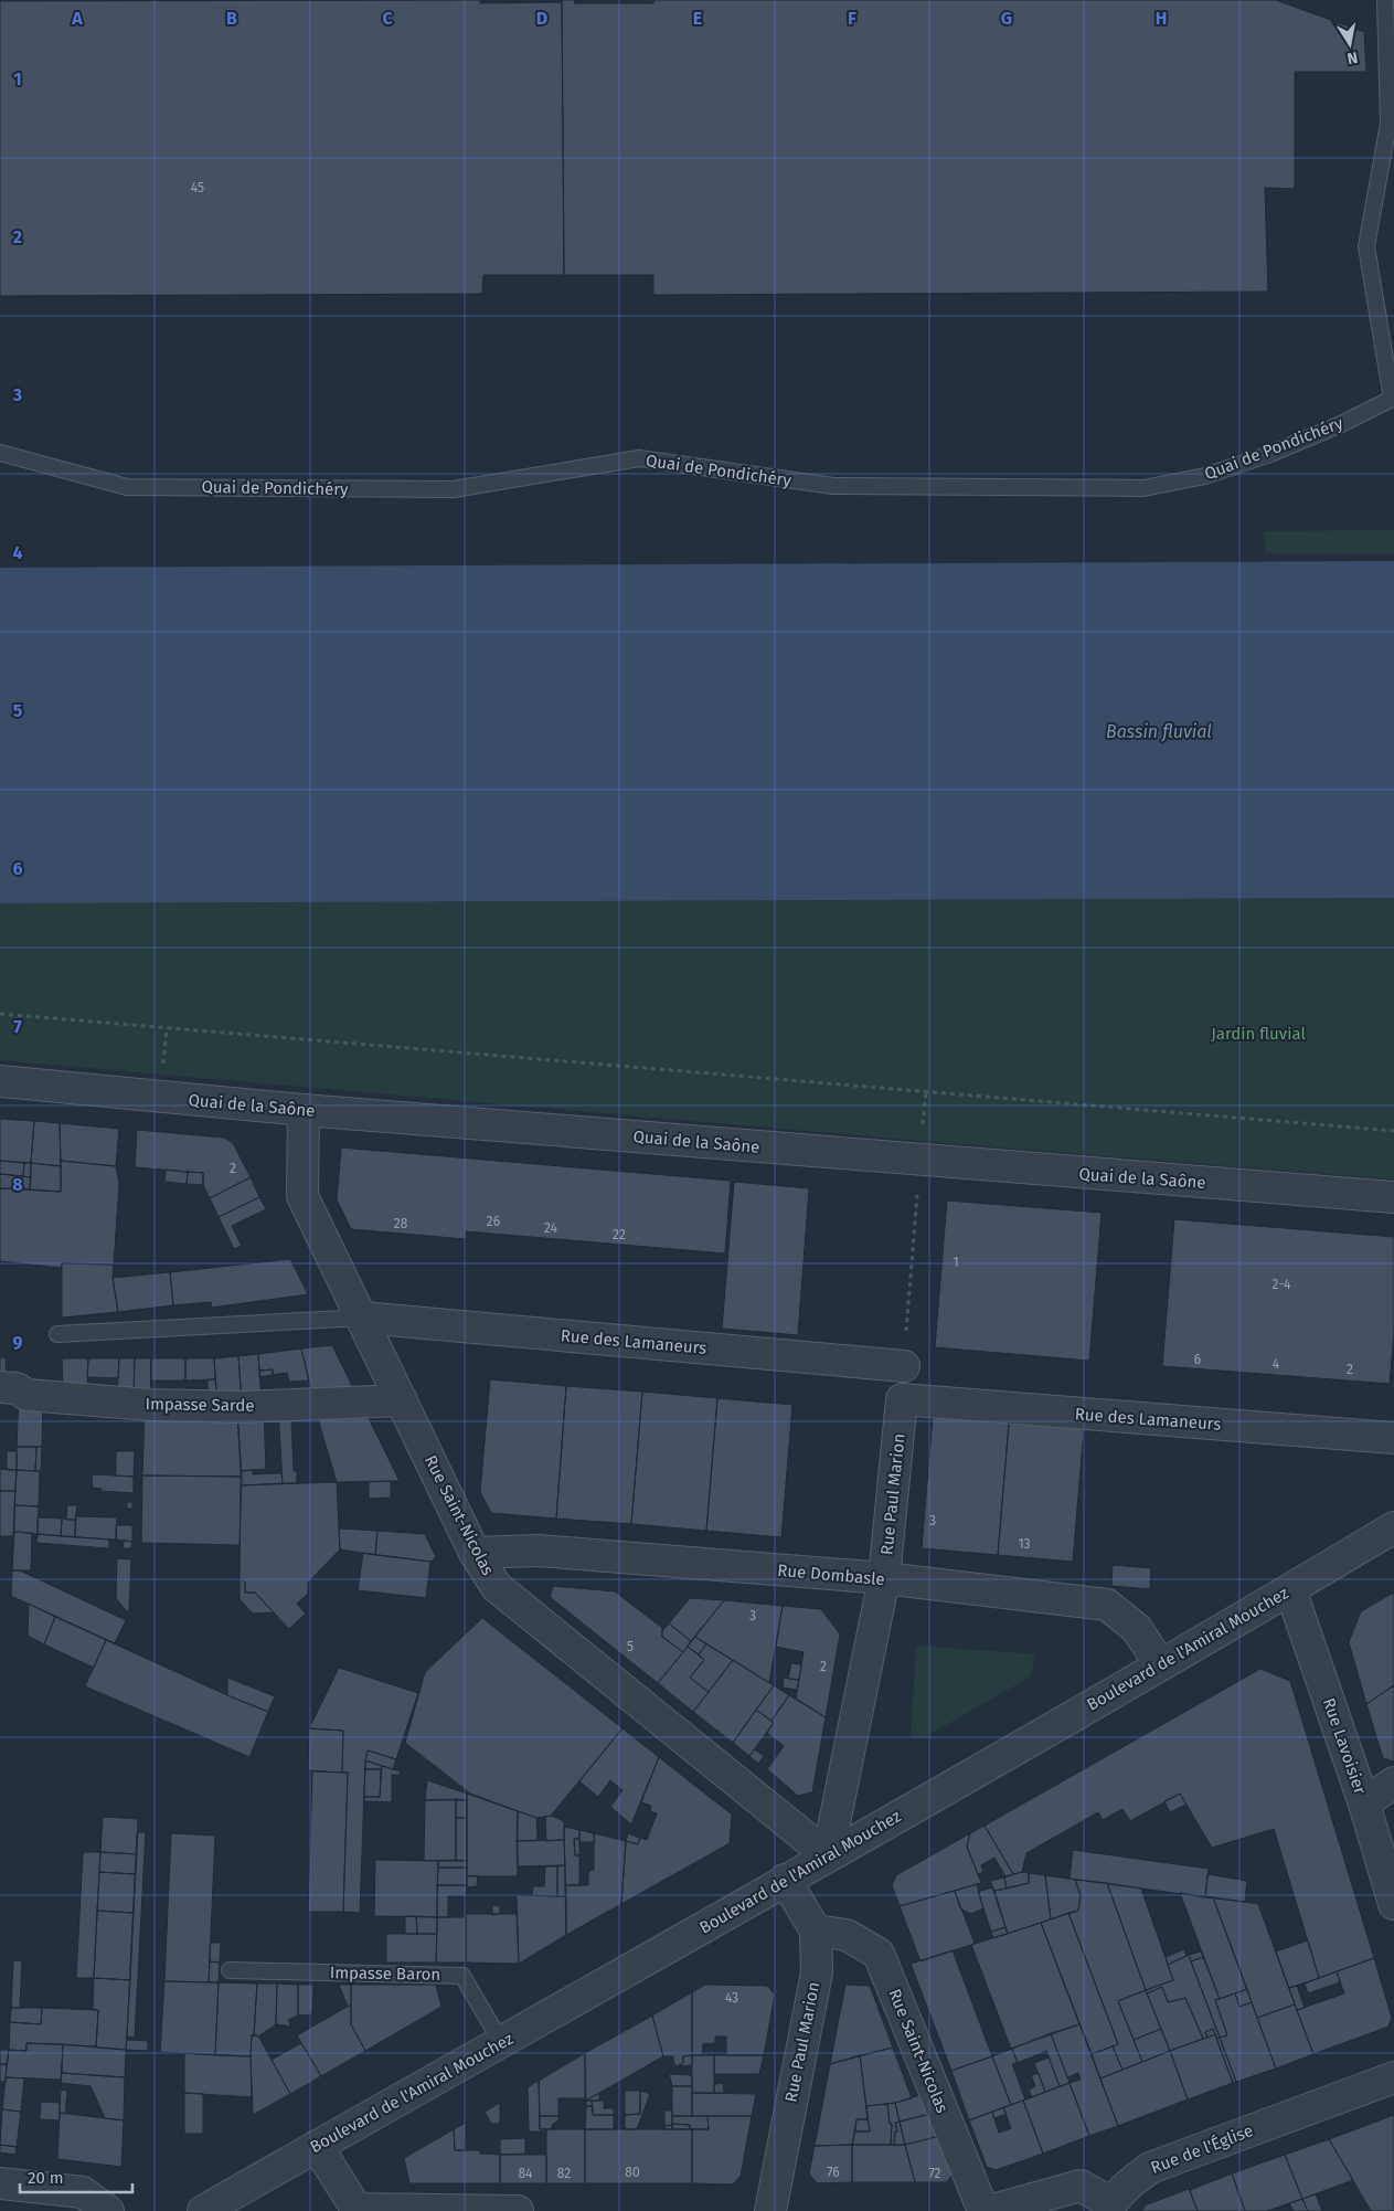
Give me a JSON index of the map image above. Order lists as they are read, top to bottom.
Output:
{
  "streets": {
    "street": [
      "Quai de la Saône",
      "Rue des Lamaneurs",
      "Impasse Sarde",
      "Rue Paul Marion",
      "Rue Saint-Nicolas",
      "Rue Dombasle",
      "Boulevard de l'Amiral Mouchez",
      "Rue Lavoisier",
      "Rue de l'Église"
    ],
    "lane": ["Quai de Pondichéry", "Impasse Baron"]
  },
  "crossings": [
    ["Quai de la Saône", "Rue Saint-Nicolas"],
    ["Rue des Lamaneurs", "Rue Paul Marion"],
    ["Rue des Lamaneurs", "Rue Saint-Nicolas"],
    ["Impasse Sarde", "Rue Saint-Nicolas"],
    ["Rue Paul Marion", "Rue Saint-Nicolas"],
    ["Rue Paul Marion", "Rue Dombasle"],
    ["Rue Paul Marion", "Boulevard de l'Amiral Mouchez"],
    ["Rue Saint-Nicolas", "Rue Dombasle"],
    ["Rue Saint-Nicolas", "Boulevard de l'Amiral Mouchez"],
    ["Rue Dombasle", "Boulevard de l'Amiral Mouchez"],
    ["Boulevard de l'Amiral Mouchez", "Rue Lavoisier"],
    ["Boulevard de l'Amiral Mouchez", "Impasse Baron"]
  ],
  "water": ["Bassin fluvial"],
  "parks": ["Jardin fluvial"],
  "house_numbers": [
    "45",
    "2",
    "26",
    "28",
    "24",
    "22",
    "1",
    "2-4",
    "6",
    "4",
    "2",
    "3",
    "13",
    "3",
    "5",
    "2",
    "43",
    "80",
    "76",
    "84",
    "82",
    "72"
  ],
  "scale_bar": "20 m",
  "north": "bottom",
  "grid": {
    "columns": [
      "A",
      "B",
      "C",
      "D",
      "E",
      "F",
      "G",
      "H"
    ],
    "rows": [
      "1",
      "2",
      "3",
      "4",
      "5",
      "6",
      "7",
      "8",
      "9"
    ]
  }
}
